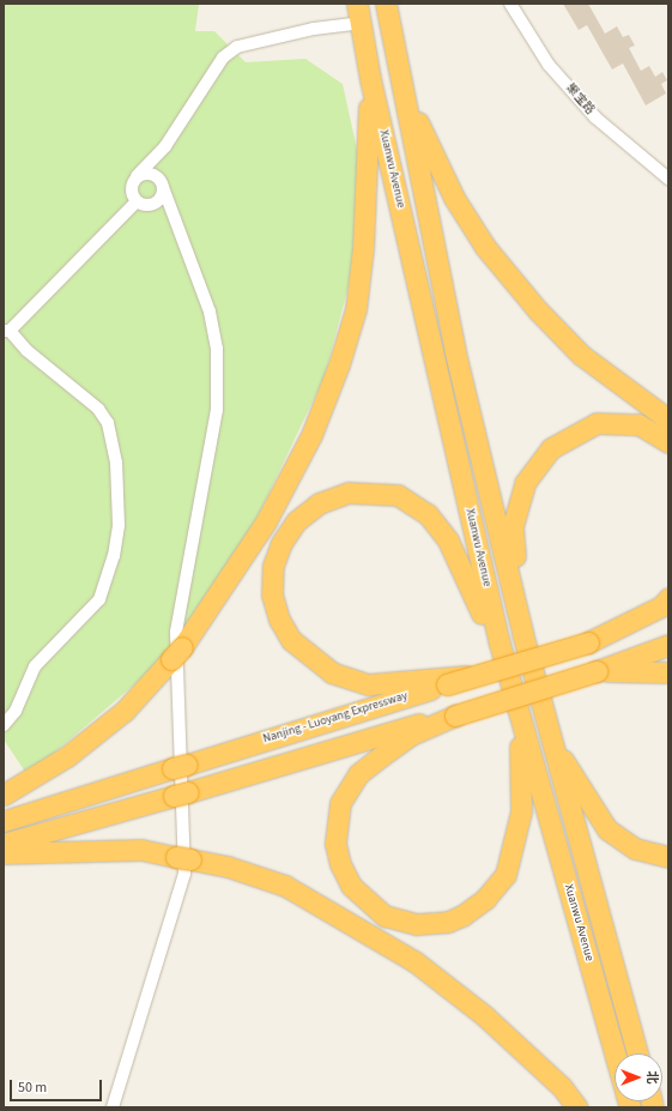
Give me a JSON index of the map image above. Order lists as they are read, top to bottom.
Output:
{
  "streets": {
    "highway": ["Xuanwu Avenue", "Nanjing - Luoyang Expressway"],
    "street": ["聚宝路"]
  },
  "scale_bar": "50 m",
  "north": "right"
}
